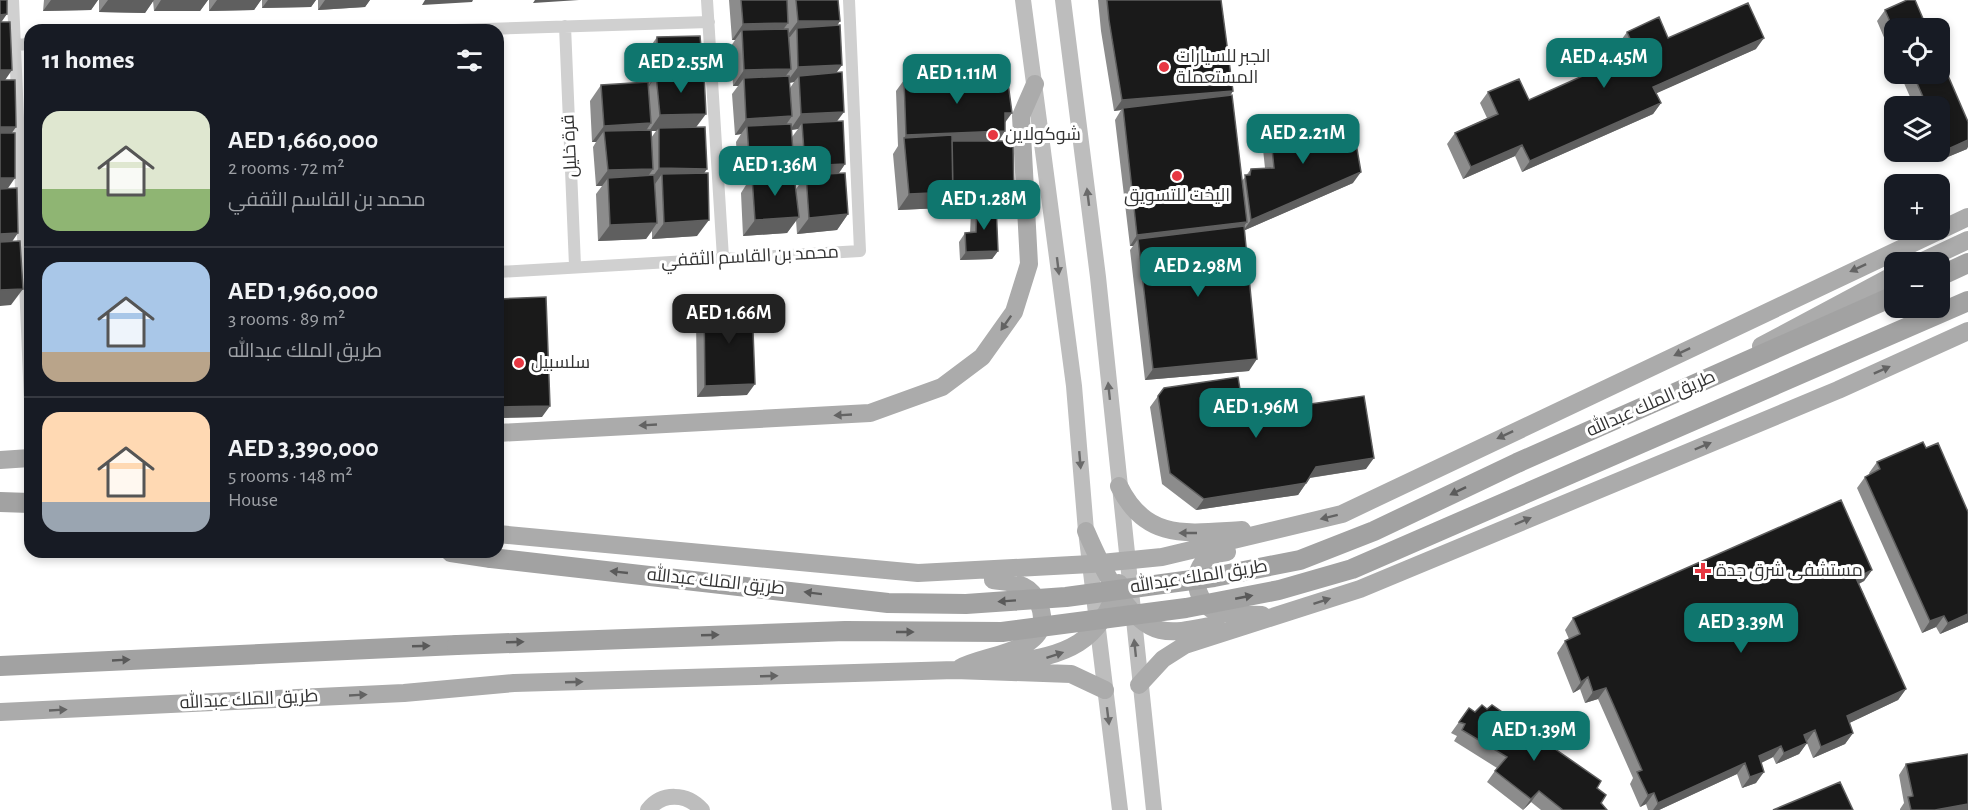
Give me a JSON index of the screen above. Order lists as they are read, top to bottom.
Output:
{
  "streets": {
    "highway": ["طريق الملك عبدالله"],
    "street": ["قرة خليل", "محمد بن القاسم الثقفي"]
  },
  "crossings": [
    ["قرة خليل", "محمد بن القاسم الثقفي"]
  ],
  "places": {
    "other": [
      "الجبر للسيارات المستعملة",
      "شوكولاين",
      "اليخت للتسويق",
      "سلسبيل"
    ],
    "health": ["مستشفى شرق جدة"]
  },
  "page": {
    "map_buttons": ["+", "−"],
    "heading": "11 homes",
    "price": [
      "AED 4.45M",
      "AED 2.55M",
      "AED 1.11M",
      "AED 2.21M",
      "AED 1.36M",
      "AED 1.28M",
      "AED 2.98M",
      "AED 1.66M",
      "AED 1.96M",
      "AED 3.39M",
      "AED 1.39M"
    ],
    "list": [
      {
        "name": "AED 1,660,000",
        "note": "2 rooms · 72 m² · محمد بن القاسم الثقفي"
      },
      {
        "name": "AED 1,960,000",
        "note": "3 rooms · 89 m² · طريق الملك عبدالله"
      },
      {
        "name": "AED 3,390,000",
        "note": "5 rooms · 148 m² · House"
      }
    ]
  }
}
